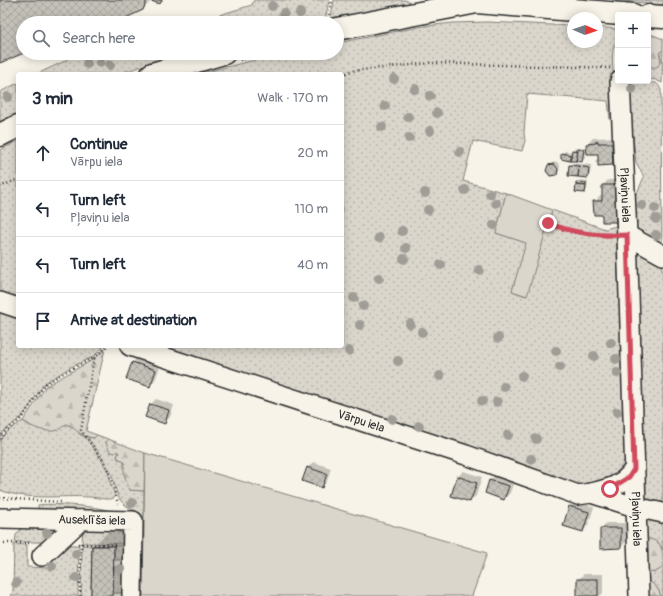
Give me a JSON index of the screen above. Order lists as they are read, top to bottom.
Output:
{
  "streets": {
    "street": ["Pļaviņu iela", "Vārpu iela", "Auseklīša iela"]
  },
  "crossings": [
    ["Pļaviņu iela", "Vārpu iela"]
  ],
  "north": "right",
  "page": {
    "map_buttons": ["+", "−"],
    "search": "Search here",
    "heading": ["3 min", "Walk · 170 m"],
    "list": [
      ["Continue", "Vārpu iela", "20 m"],
      ["Turn left", "Pļaviņu iela", "110 m"],
      ["Turn left", "40 m"],
      "Arrive at destination"
    ]
  }
}
